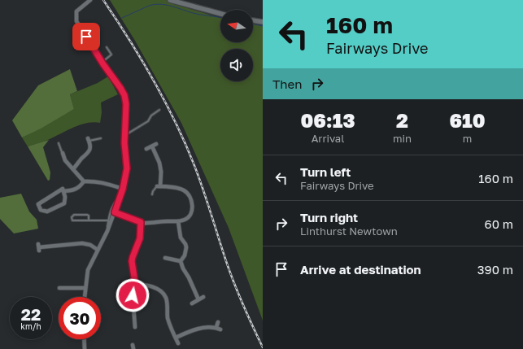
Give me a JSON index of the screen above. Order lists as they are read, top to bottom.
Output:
{
  "north": "left",
  "page": {
    "turn": ["160 m", "Fairways Drive"],
    "then": "Then",
    "eta": [
      "06:13",
      "Arrival",
      "2",
      "min",
      "610",
      "m"
    ],
    "list": [
      {
        "name": "Turn left",
        "note": "Fairways Drive",
        "value": "160 m"
      },
      {
        "name": "Turn right",
        "note": "Linthurst Newtown",
        "value": "60 m"
      },
      {
        "name": "Arrive at destination",
        "value": "390 m"
      }
    ],
    "speed": "22 km/h",
    "limit": "30"
  }
}
